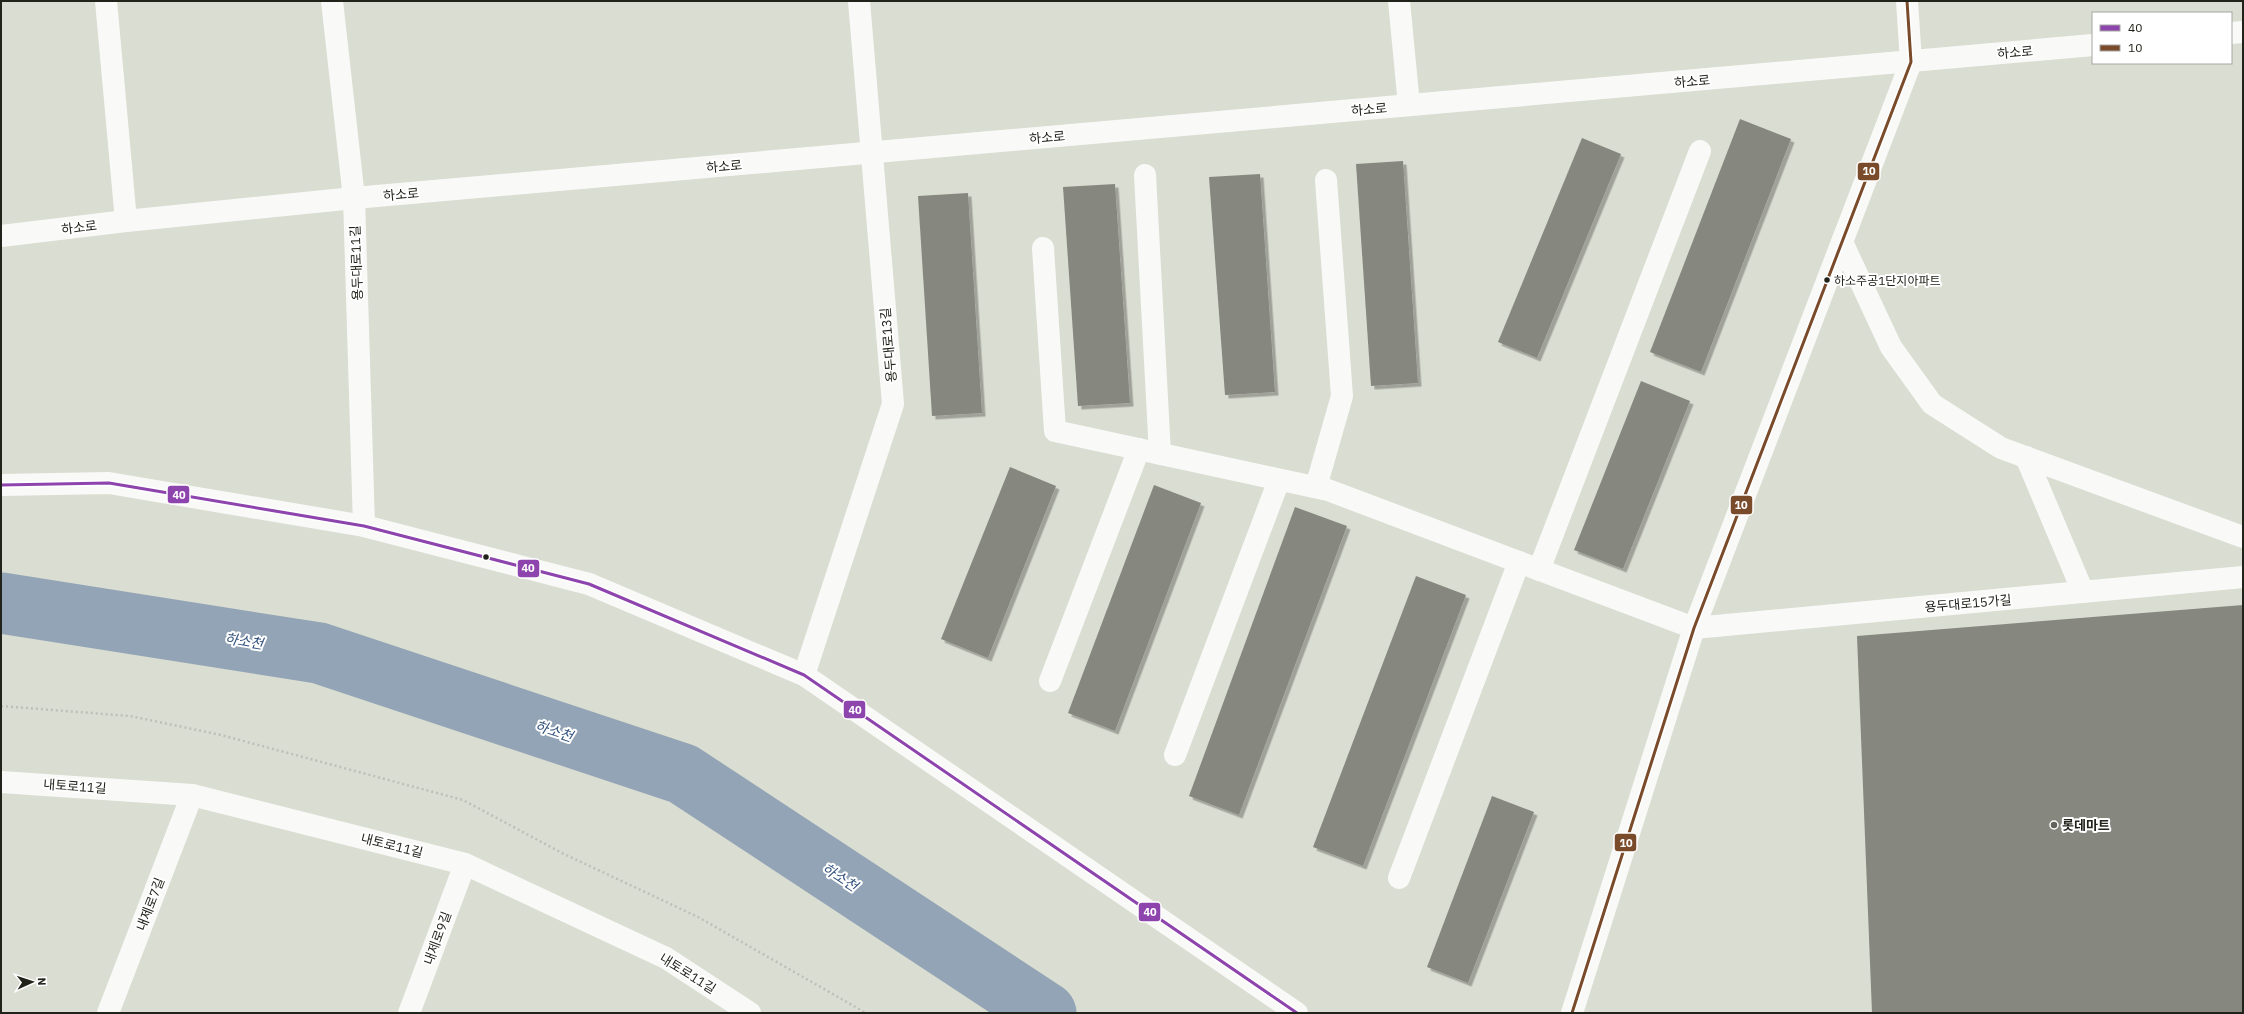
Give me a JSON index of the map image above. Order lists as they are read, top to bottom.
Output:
{
  "streets": {
    "street": [
      "하소로",
      "용두대로11길",
      "용두대로13길",
      "용두대로15가길",
      "내토로11길",
      "내제로7길",
      "내제로9길"
    ]
  },
  "crossings": [
    ["하소로", "용두대로11길"],
    ["하소로", "용두대로13길"],
    ["내토로11길", "내제로7길"],
    ["내토로11길", "내제로9길"]
  ],
  "water": ["하소천"],
  "places": ["하소주공1단지아파트", "롯데마트"],
  "lines": ["transit line 10", "transit line 40"],
  "legend": ["40", "10"],
  "north": "right"
}
